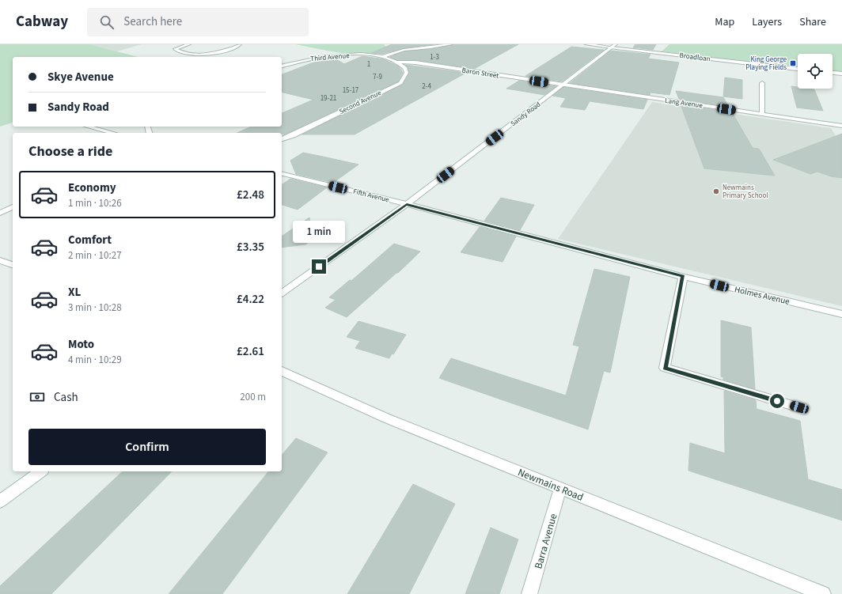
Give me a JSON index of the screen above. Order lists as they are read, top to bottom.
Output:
{
  "streets": {
    "street": [
      "Third Avenue",
      "Broadloan",
      "Baron Street",
      "Second Avenue",
      "Lang Avenue",
      "Sandy Road",
      "Fifth Avenue",
      "Holmes Avenue",
      "Newmains Road",
      "Barra Avenue"
    ]
  },
  "crossings": [
    ["Broadloan", "Sandy Road"],
    ["Baron Street", "Second Avenue"],
    ["Baron Street", "Lang Avenue"],
    ["Baron Street", "Sandy Road"],
    ["Lang Avenue", "Sandy Road"],
    ["Sandy Road", "Fifth Avenue"],
    ["Sandy Road", "Holmes Avenue"],
    ["Fifth Avenue", "Holmes Avenue"],
    ["Newmains Road", "Barra Avenue"]
  ],
  "places": {
    "transit": ["King George Playing Fields"],
    "other": ["Newmains Primary School"]
  },
  "house_numbers": [
    "1-3",
    "1",
    "7-9",
    "2-4",
    "15-17",
    "19-21"
  ],
  "page": {
    "header": "Cabway",
    "search": "Search here",
    "nav": ["Map", "Layers", "Share"],
    "banner": ["Skye Avenue", "Sandy Road"],
    "heading": "Choose a ride",
    "list": [
      {
        "name": "Economy",
        "note": "1 min · 10:26",
        "value": "£2.48"
      },
      {
        "name": "Comfort",
        "note": "2 min · 10:27",
        "value": "£3.35"
      },
      {
        "name": "XL",
        "note": "3 min · 10:28",
        "value": "£4.22"
      },
      {
        "name": "Moto",
        "note": "4 min · 10:29",
        "value": "£2.61"
      }
    ],
    "bubble": "1 min",
    "pay": ["Cash", "200 m"],
    "buttons": "Confirm"
  }
}
